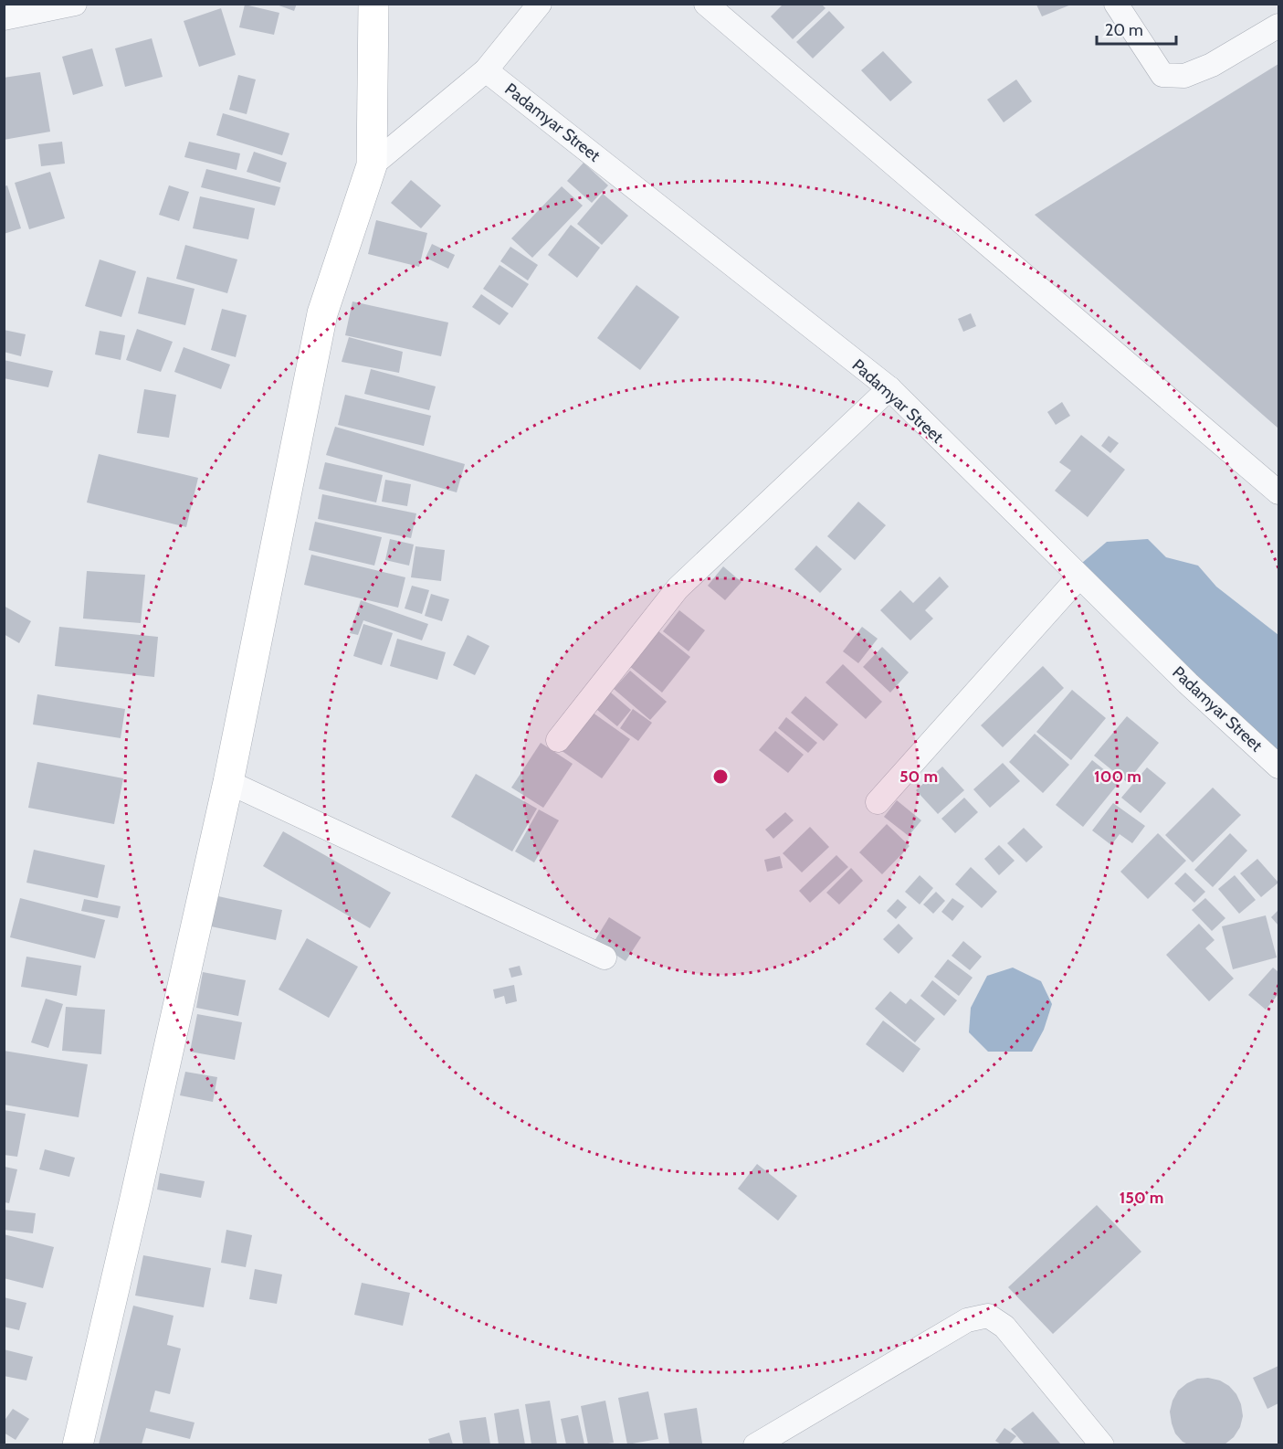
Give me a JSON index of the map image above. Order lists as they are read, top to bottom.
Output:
{
  "streets": {
    "street": ["Padamyar Street"]
  },
  "scale_bar": "20 m",
  "rings": ["50 m", "100 m", "150 m"]
}
